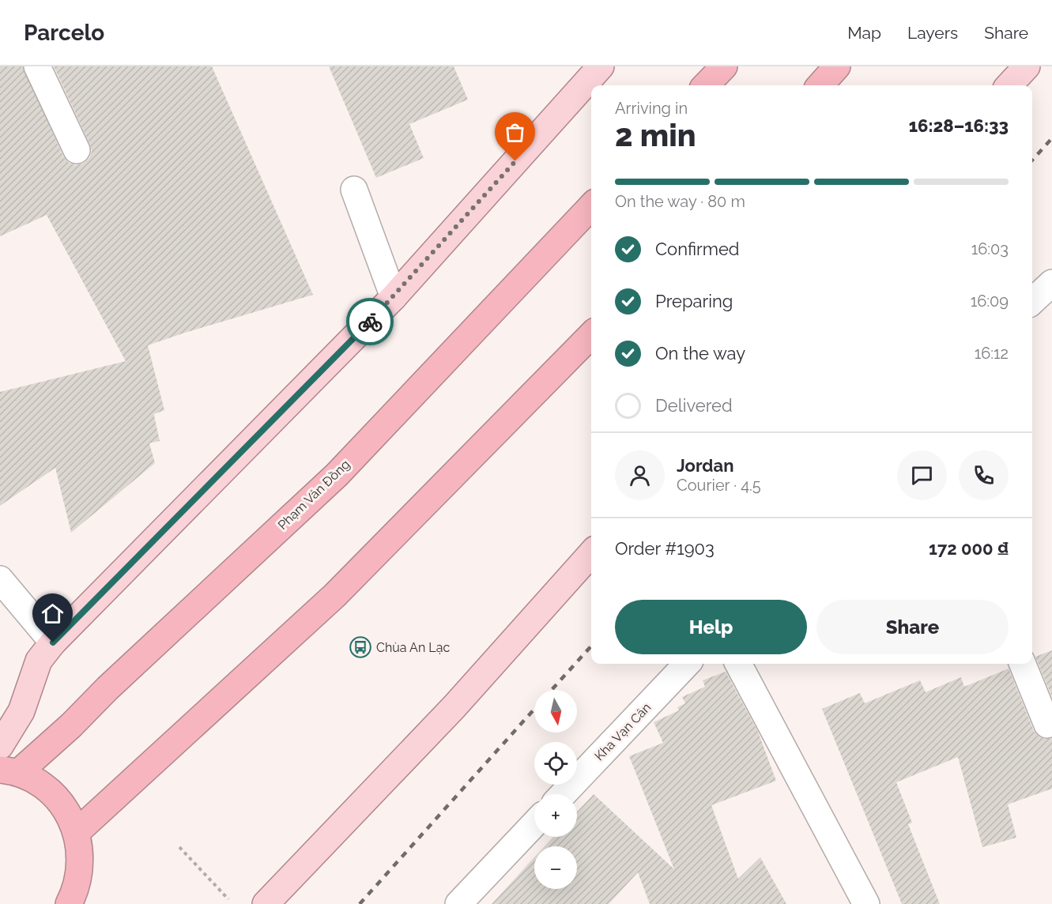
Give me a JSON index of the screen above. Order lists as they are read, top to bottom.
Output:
{
  "streets": {
    "highway": ["Phạm Văn Đồng"],
    "street": ["Kha Vạn Cân"]
  },
  "places": {
    "bus stop": ["Chùa An Lạc"]
  },
  "north": "bottom",
  "page": {
    "header": "Parcelo",
    "nav": ["Map", "Layers", "Share"],
    "heading": ["2 min", "Arriving in", "16:28–16:33"],
    "panel": [
      "Jordan",
      "Courier · 4.5",
      "Order #1903",
      "172 000 ₫"
    ],
    "bar": "On the way · 80 m",
    "list": [
      ["Confirmed", "16:03"],
      ["Preparing", "16:09"],
      ["On the way", "16:12"],
      "Delivered"
    ],
    "buttons": ["Help", "Share"],
    "map_buttons": ["+", "−"]
  }
}
